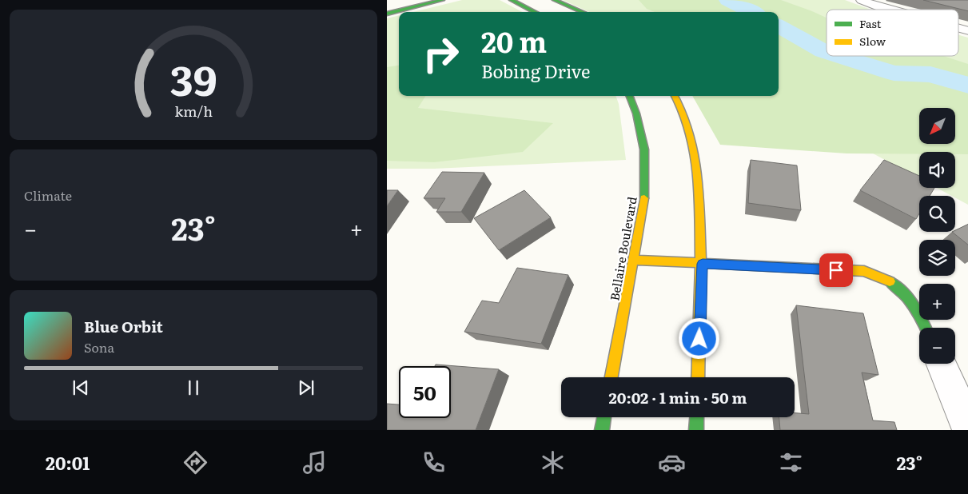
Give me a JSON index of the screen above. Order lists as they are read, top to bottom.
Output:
{
  "streets": {
    "main road": ["Bellaire Boulevard"]
  },
  "legend": ["Fast", "Slow"],
  "north": "bottom left",
  "page": {
    "turn": ["20 m", "Bobing Drive"],
    "map_buttons": ["+", "−"],
    "tile": "Climate",
    "heat": ["−", "23°", "+"],
    "song": ["Blue Orbit", "Sona"],
    "limit": "50",
    "trip": "20:02 · 1 min · 50 m",
    "tabs": ["20:01", "23°"],
    "gauge": ["39", "km/h"]
  }
}
